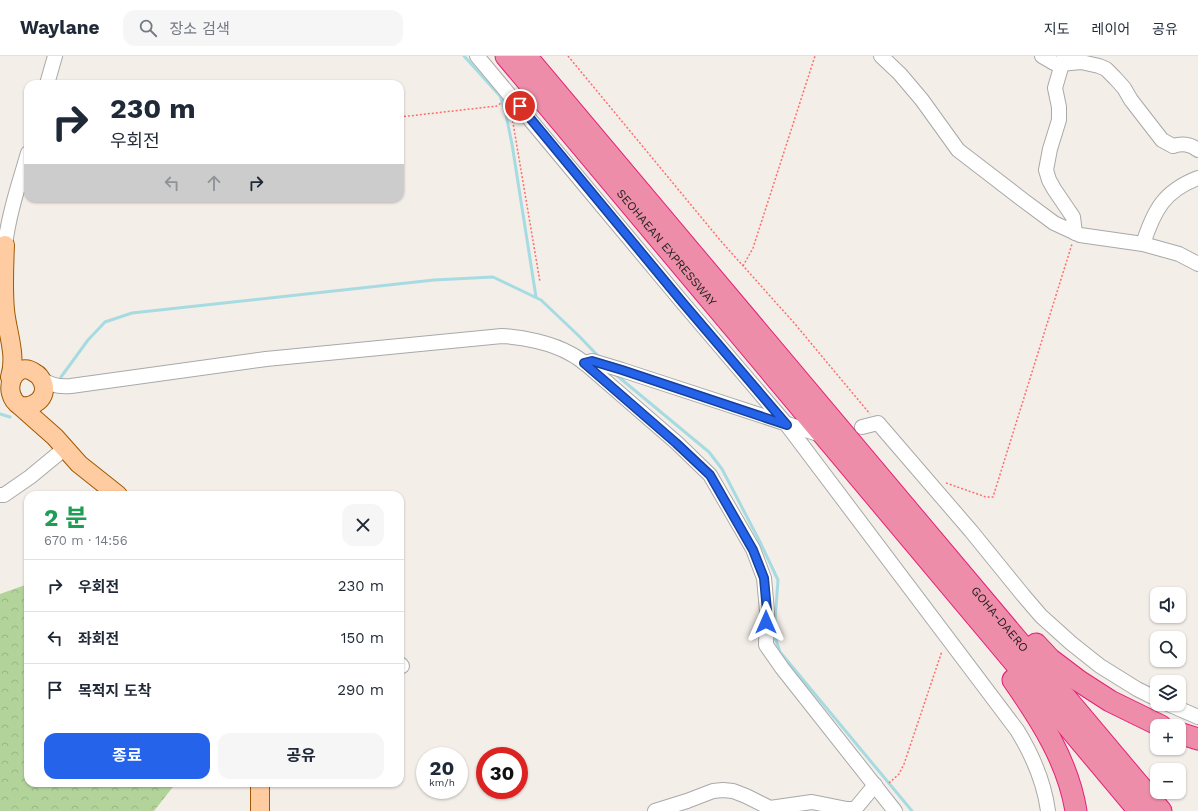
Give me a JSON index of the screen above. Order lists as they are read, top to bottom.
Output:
{
  "streets": {
    "highway": ["SEOHAEAN EXPRESSWAY", "GOHA-DAERO"]
  },
  "crossings": [
    ["SEOHAEAN EXPRESSWAY", "GOHA-DAERO"]
  ],
  "page": {
    "header": "Waylane",
    "search": "장소 검색",
    "nav": ["지도", "레이어", "공유"],
    "turn": ["230 m", "우회전"],
    "heading": ["2 분", "670 m · 14:56"],
    "list": [
      {
        "name": "우회전",
        "value": "230 m"
      },
      {
        "name": "좌회전",
        "value": "150 m"
      },
      {
        "name": "목적지 도착",
        "value": "290 m"
      }
    ],
    "map_buttons": ["+", "−"],
    "buttons": ["종료", "공유"],
    "speed": "20 km/h",
    "limit": "30"
  }
}
